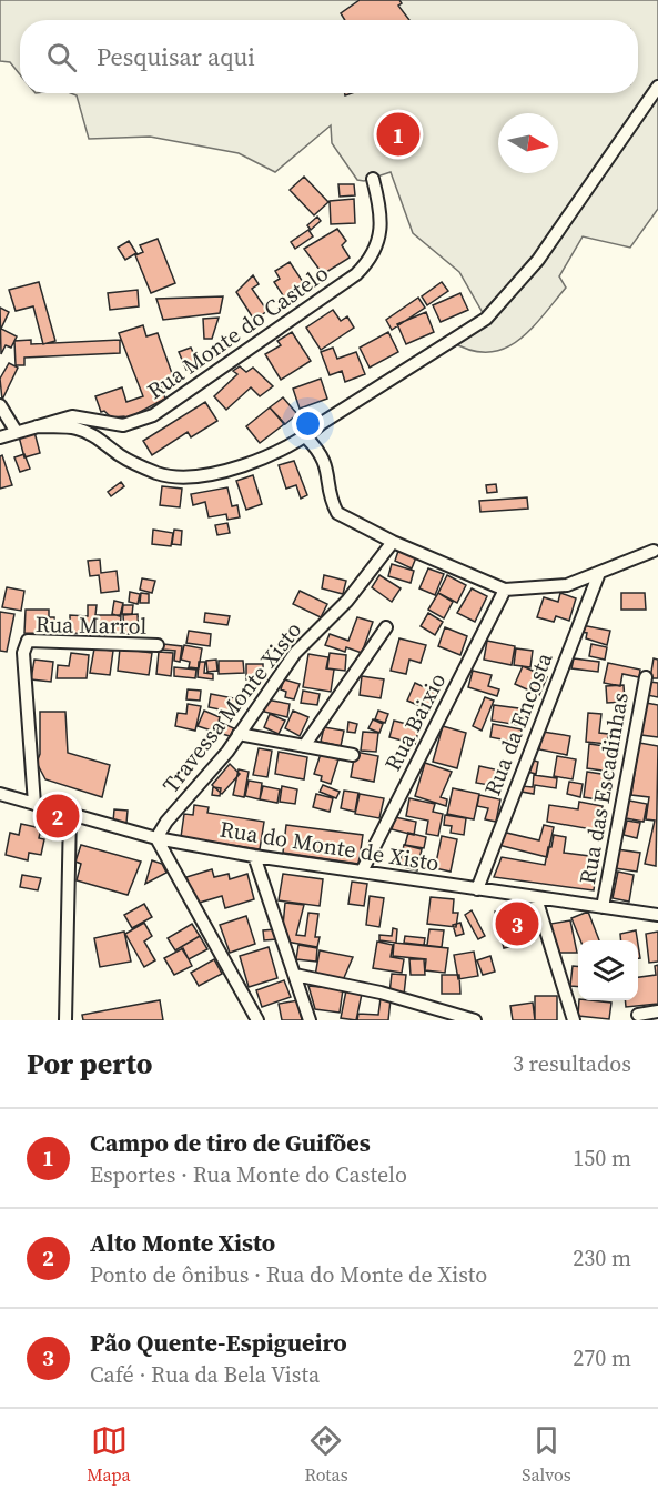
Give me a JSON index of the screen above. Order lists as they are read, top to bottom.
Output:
{
  "streets": {
    "street": [
      "Rua Monte do Castelo",
      "Rua Marrol",
      "Travessa Monte Xisto",
      "Rua Baixio",
      "Rua da Encosta",
      "Rua das Escadinhas",
      "Rua do Monte de Xisto"
    ]
  },
  "crossings": [
    ["Rua Marrol", "Rua do Monte de Xisto"],
    ["Travessa Monte Xisto", "Rua do Monte de Xisto"],
    ["Rua Baixio", "Rua do Monte de Xisto"],
    ["Rua da Encosta", "Rua do Monte de Xisto"],
    ["Rua das Escadinhas", "Rua do Monte de Xisto"]
  ],
  "north": "right",
  "page": {
    "search": "Pesquisar aqui",
    "pins": ["1", "2", "3"],
    "heading": ["Por perto", "3 resultados"],
    "list": [
      {
        "mark": "1",
        "name": "Campo de tiro de Guifões",
        "note": "Esportes · Rua Monte do Castelo",
        "value": "150 m"
      },
      {
        "mark": "2",
        "name": "Alto Monte Xisto",
        "note": "Ponto de ônibus · Rua do Monte de Xisto",
        "value": "230 m"
      },
      {
        "mark": "3",
        "name": "Pão Quente-Espigueiro",
        "note": "Café · Rua da Bela Vista",
        "value": "270 m"
      }
    ],
    "nav": ["Mapa", "Rotas", "Salvos"]
  }
}
